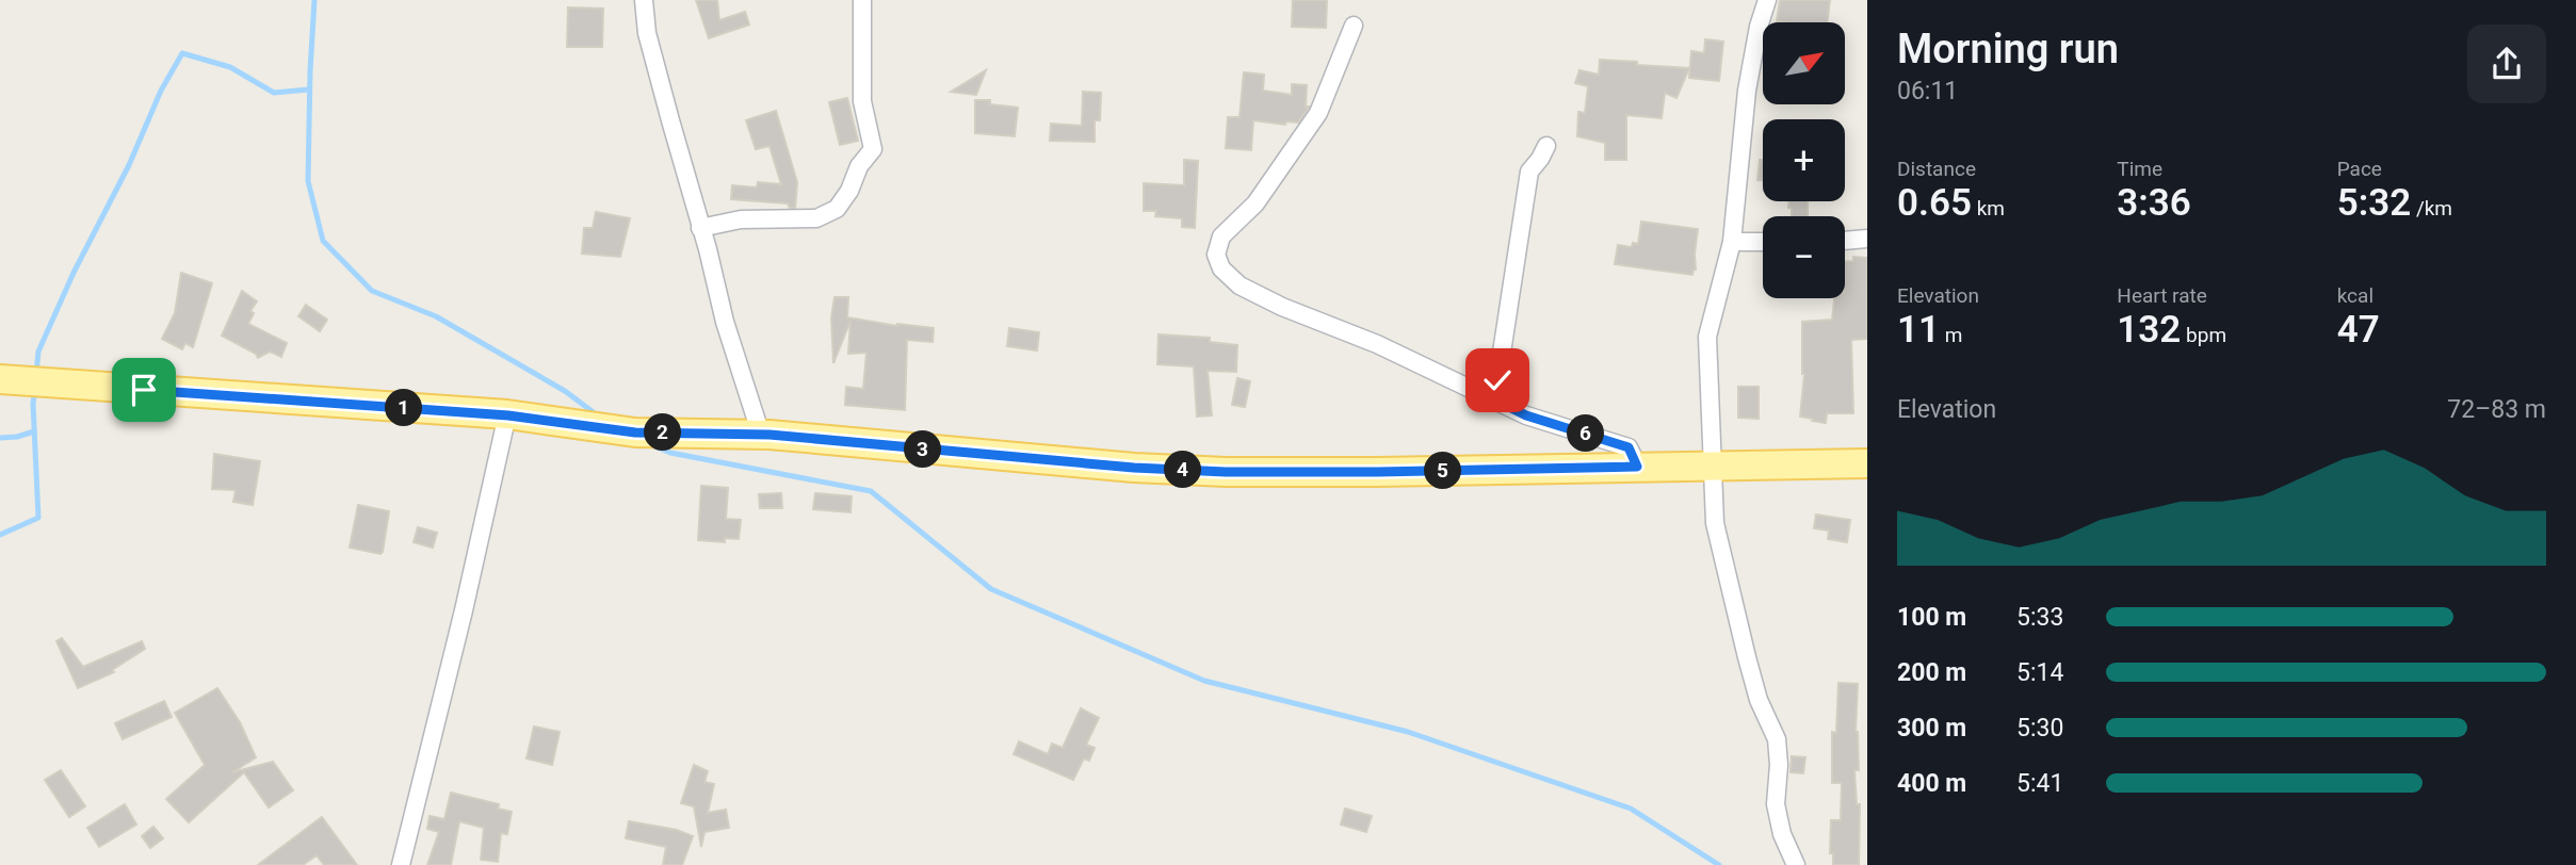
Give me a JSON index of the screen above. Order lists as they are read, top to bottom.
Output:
{
  "north": "top right",
  "page": {
    "heading": ["Morning run", "06:11"],
    "map_buttons": ["+", "−"],
    "stats": [
      ["Distance", "0.65 km"],
      ["Time", "3:36"],
      ["Pace", "5:32 /km"],
      ["Elevation", "11 m"],
      ["Heart rate", "132 bpm"],
      ["kcal", "47"]
    ],
    "chart": ["Elevation", "72–83 m"],
    "pins": [
      "1",
      "2",
      "6",
      "3",
      "4",
      "5"
    ],
    "list": [
      {
        "name": "100 m",
        "note": "5:33"
      },
      {
        "name": "200 m",
        "note": "5:14"
      },
      {
        "name": "300 m",
        "note": "5:30"
      },
      {
        "name": "400 m",
        "note": "5:41"
      }
    ]
  }
}
